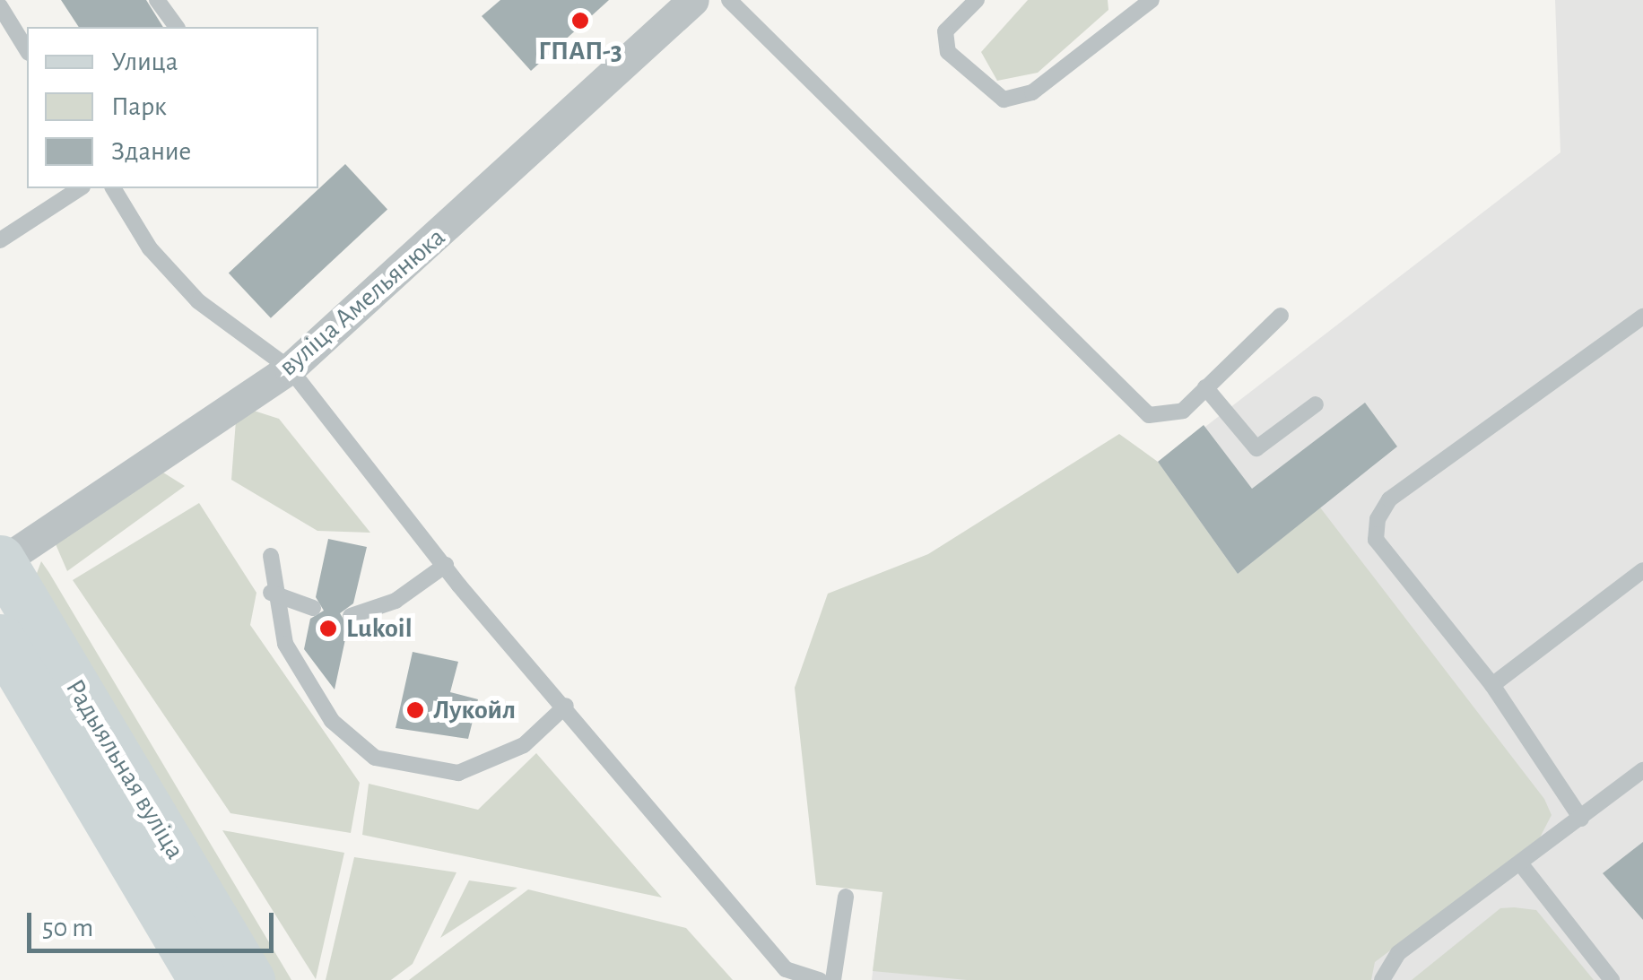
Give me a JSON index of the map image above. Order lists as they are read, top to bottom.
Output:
{
  "streets": {
    "main road": ["Радыяльная вуліца"],
    "street": ["вуліца Амельянюка"]
  },
  "crossings": [
    ["вуліца Амельянюка", "Радыяльная вуліца"]
  ],
  "places": ["ГПАП-3", "Lukoil", "Лукойл"],
  "legend": ["Улица", "Парк", "Здание"],
  "scale_bar": "50 m"
}
